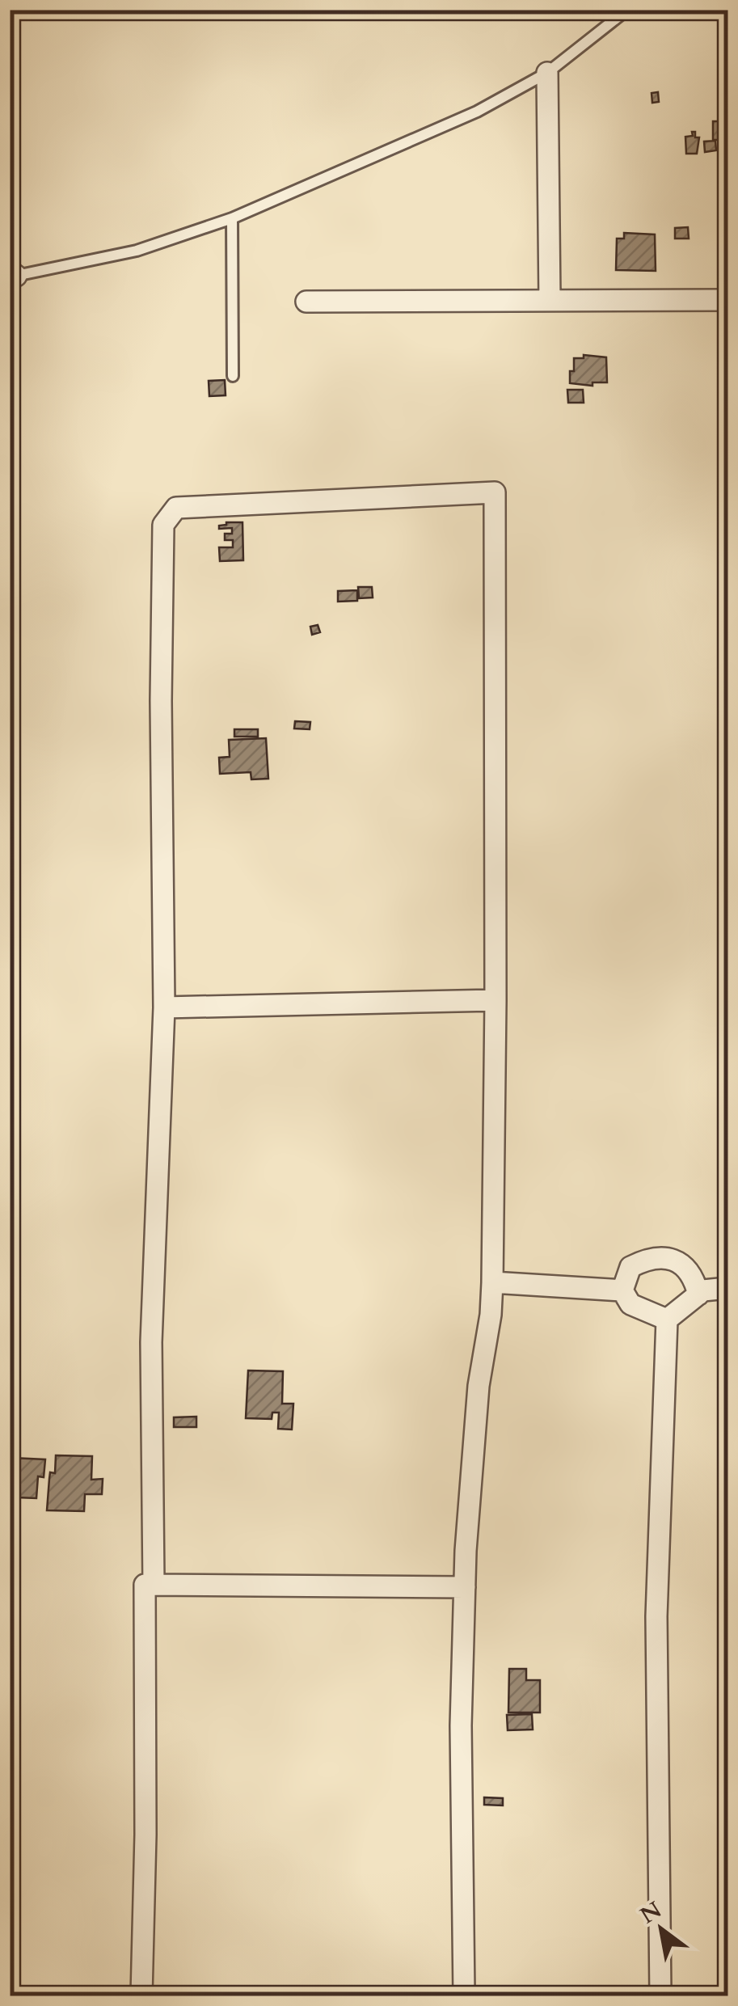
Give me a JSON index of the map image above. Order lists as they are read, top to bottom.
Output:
{
  "north": "top left"
}
